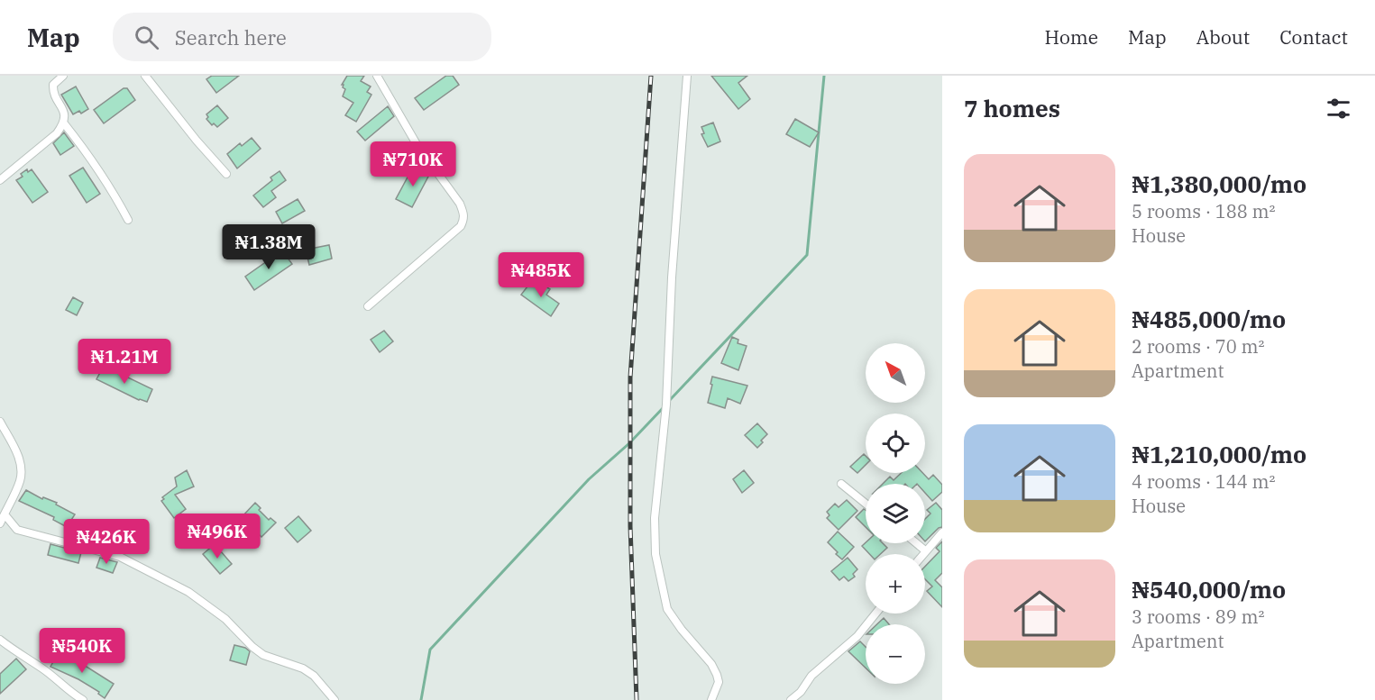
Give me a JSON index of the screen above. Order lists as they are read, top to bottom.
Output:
{
  "north": "top left",
  "page": {
    "header": "Map",
    "search": "Search here",
    "nav": [
      "Home",
      "Map",
      "About",
      "Contact"
    ],
    "heading": "7 homes",
    "list": [
      {
        "name": "₦1,380,000/mo",
        "note": "5 rooms · 188 m² · House"
      },
      {
        "name": "₦485,000/mo",
        "note": "2 rooms · 70 m² · Apartment"
      },
      {
        "name": "₦1,210,000/mo",
        "note": "4 rooms · 144 m² · House"
      },
      {
        "name": "₦540,000/mo",
        "note": "3 rooms · 89 m² · Apartment"
      }
    ],
    "price": [
      "₦710K",
      "₦1.38M",
      "₦485K",
      "₦1.21M",
      "₦496K",
      "₦426K",
      "₦540K"
    ],
    "map_buttons": ["+", "−"]
  }
}
